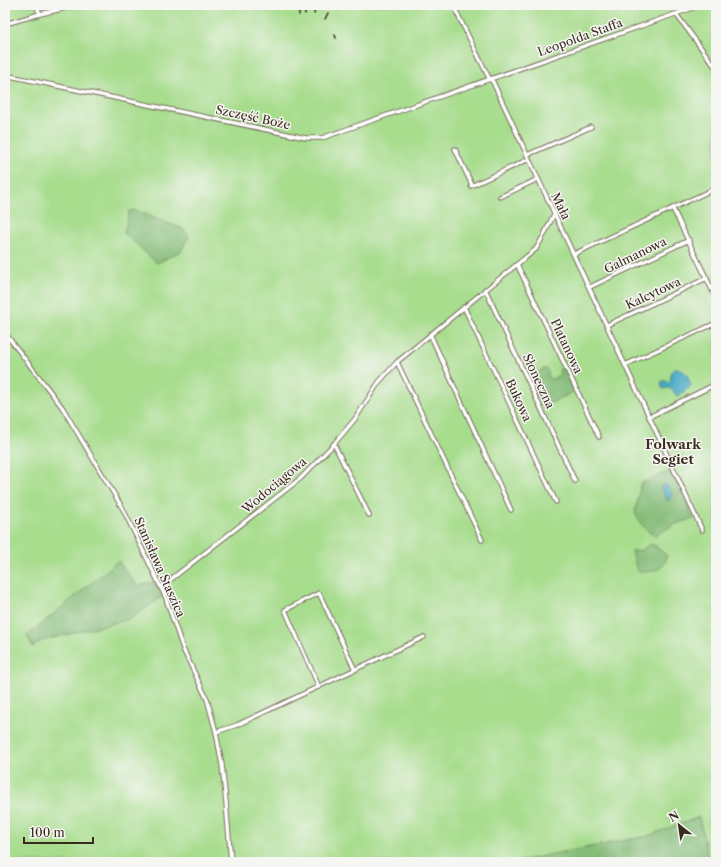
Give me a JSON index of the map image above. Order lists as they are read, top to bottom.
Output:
{
  "streets": {
    "street": [
      "Leopolda Staffa",
      "Szczęść Boże",
      "Mała",
      "Galmanowa",
      "Kalcytowa",
      "Platanowa",
      "Słoneczna",
      "Bukowa",
      "Wodociągowa",
      "Stanisława Staszica"
    ]
  },
  "crossings": [
    ["Leopolda Staffa", "Szczęść Boże"],
    ["Leopolda Staffa", "Mała"],
    ["Szczęść Boże", "Mała"],
    ["Mała", "Galmanowa"],
    ["Mała", "Kalcytowa"],
    ["Mała", "Wodociągowa"],
    ["Platanowa", "Wodociągowa"],
    ["Słoneczna", "Wodociągowa"],
    ["Bukowa", "Wodociągowa"],
    ["Wodociągowa", "Stanisława Staszica"]
  ],
  "districts": ["Folwark Segiet"],
  "scale_bar": "100 m",
  "north": "top left"
}
